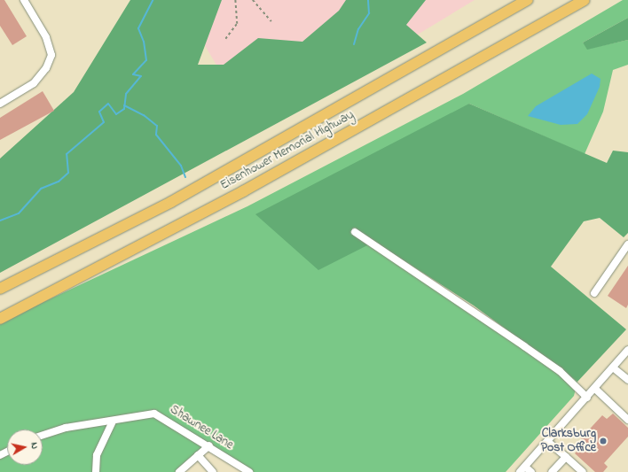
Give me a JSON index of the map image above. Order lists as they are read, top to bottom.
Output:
{
  "streets": {
    "highway": ["Eisenhower Memorial Highway"],
    "street": ["Shawnee Lane"]
  },
  "places": ["Clarksburg Post Office"],
  "north": "right"
}
